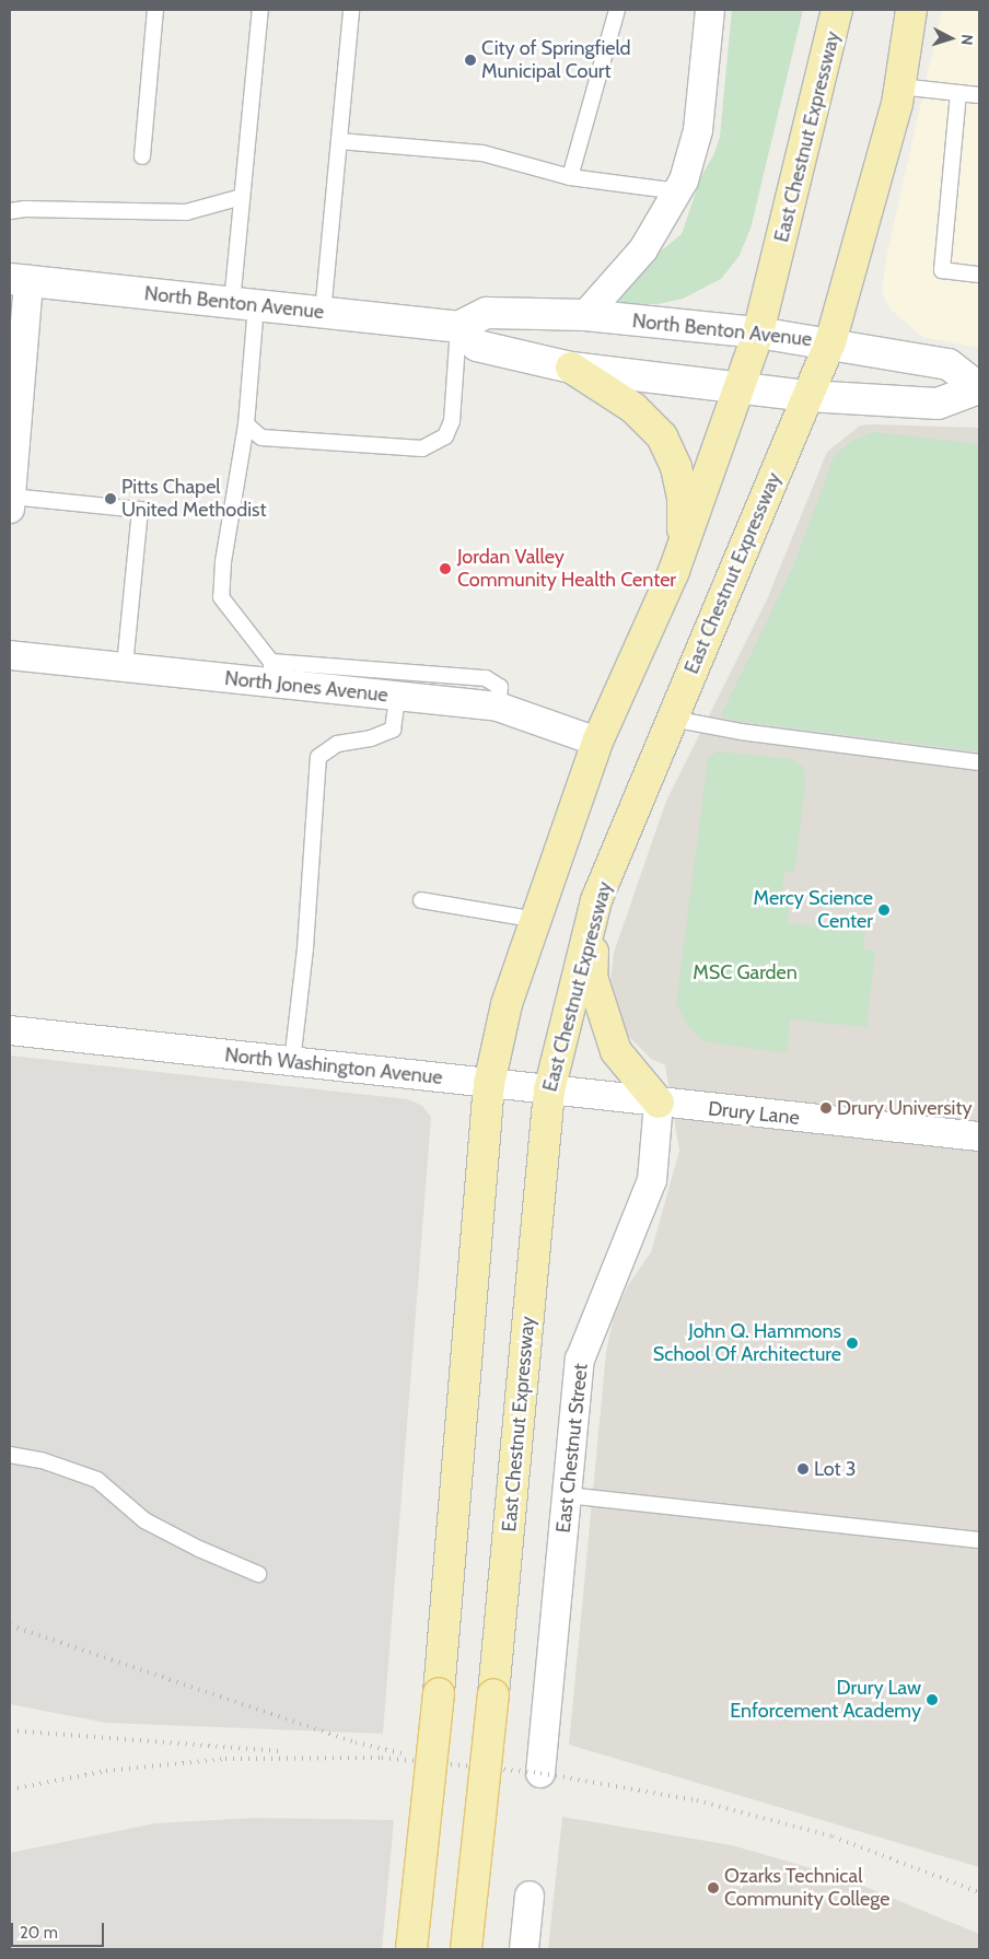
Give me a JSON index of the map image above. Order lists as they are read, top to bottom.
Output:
{
  "streets": {
    "main road": ["East Chestnut Expressway", "North Benton Avenue"],
    "street": [
      "North Jones Avenue",
      "North Washington Avenue",
      "Drury Lane",
      "East Chestnut Street"
    ]
  },
  "crossings": [
    ["East Chestnut Expressway", "North Benton Avenue"],
    ["East Chestnut Expressway", "North Jones Avenue"],
    ["East Chestnut Expressway", "North Washington Avenue"],
    ["North Washington Avenue", "Drury Lane"],
    ["North Washington Avenue", "East Chestnut Street"],
    ["Drury Lane", "East Chestnut Street"]
  ],
  "parks": ["MSC Garden"],
  "places": [
    "City of Springfield Municipal Court",
    "Pitts Chapel United Methodist",
    "Jordan Valley Community Health Center",
    "Mercy Science Center",
    "Drury University",
    "John Q. Hammons School Of Architecture",
    "Lot 3",
    "Drury Law Enforcement Academy",
    "Ozarks Technical Community College"
  ],
  "scale_bar": "20 m",
  "north": "right"
}
